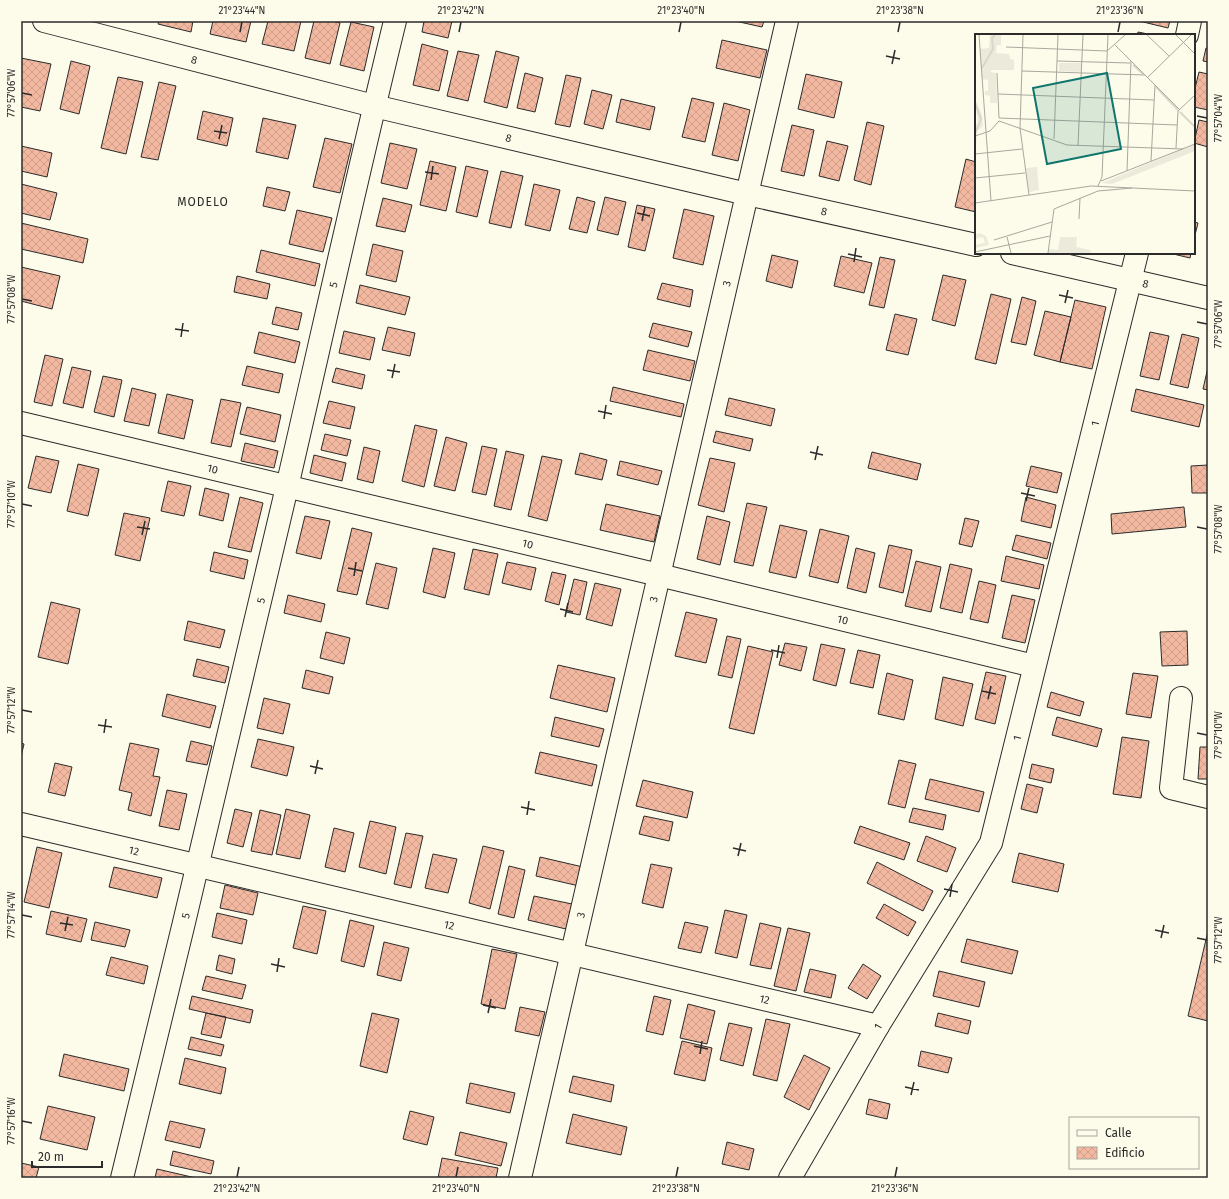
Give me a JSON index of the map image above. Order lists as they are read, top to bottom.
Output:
{
  "streets": {
    "street": [
      "8",
      "5",
      "3",
      "1",
      "10",
      "12"
    ]
  },
  "crossings": [
    ["8", "5"],
    ["8", "3"],
    ["8", "1"],
    ["5", "10"],
    ["5", "12"],
    ["3", "10"],
    ["3", "12"],
    ["1", "10"],
    ["1", "12"]
  ],
  "districts": ["MODELO"],
  "legend": ["Calle", "Edificio"],
  "scale_bar": "20 m",
  "coordinates": [
    "21°23'44\"N",
    "21°23'42\"N",
    "21°23'40\"N",
    "21°23'38\"N",
    "21°23'36\"N",
    "77°57'06\"W",
    "77°57'04\"W",
    "77°57'08\"W",
    "77°57'10\"W",
    "77°57'12\"W",
    "77°57'14\"W",
    "77°57'16\"W"
  ]
}
